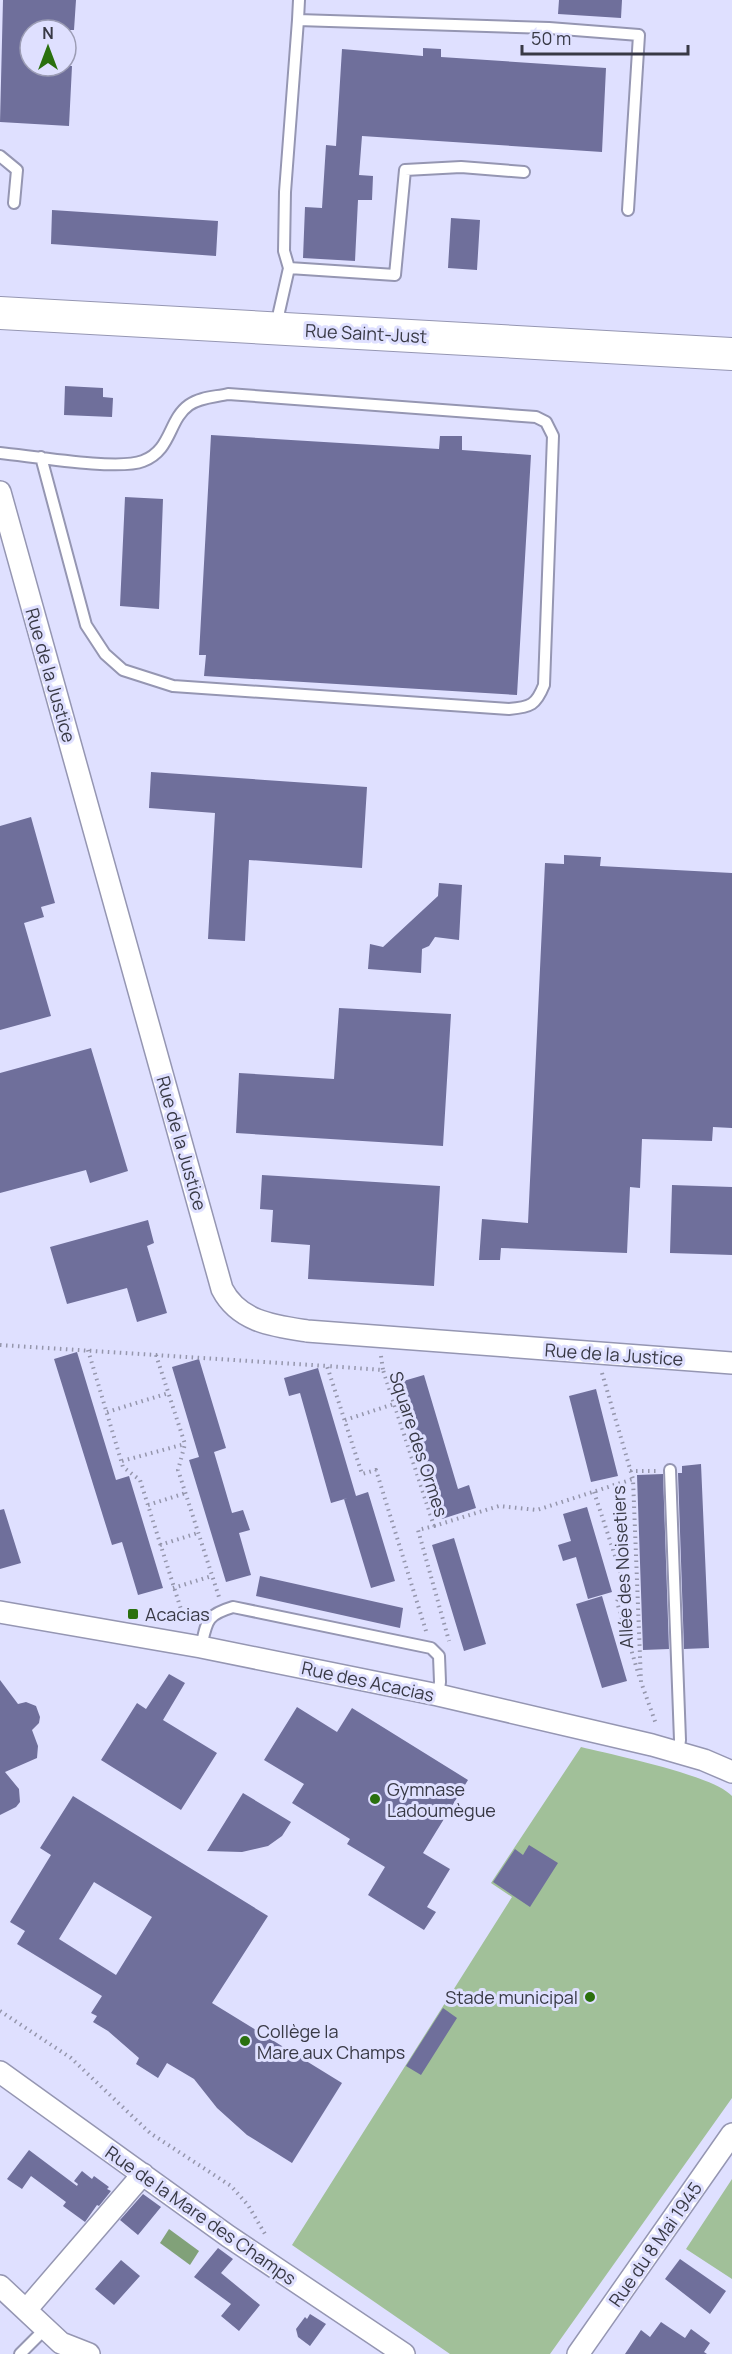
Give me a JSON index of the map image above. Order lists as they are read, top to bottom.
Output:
{
  "streets": {
    "street": [
      "Rue Saint-Just",
      "Rue de la Justice",
      "Rue des Acacias",
      "Rue de la Mare des Champs",
      "Rue du 8 Mai 1945"
    ],
    "path": ["Square des Ormes", "Allée des Noisetiers"]
  },
  "crossings": [
    ["Rue de la Justice", "Allée des Noisetiers"],
    ["Allée des Noisetiers", "Rue des Acacias"]
  ],
  "places": {
    "transit": ["Acacias"],
    "other": ["Gymnase Ladoumègue", "Stade municipal", "Collège la Mare aux Champs"]
  },
  "scale_bar": "50 m",
  "north": "top"
}
